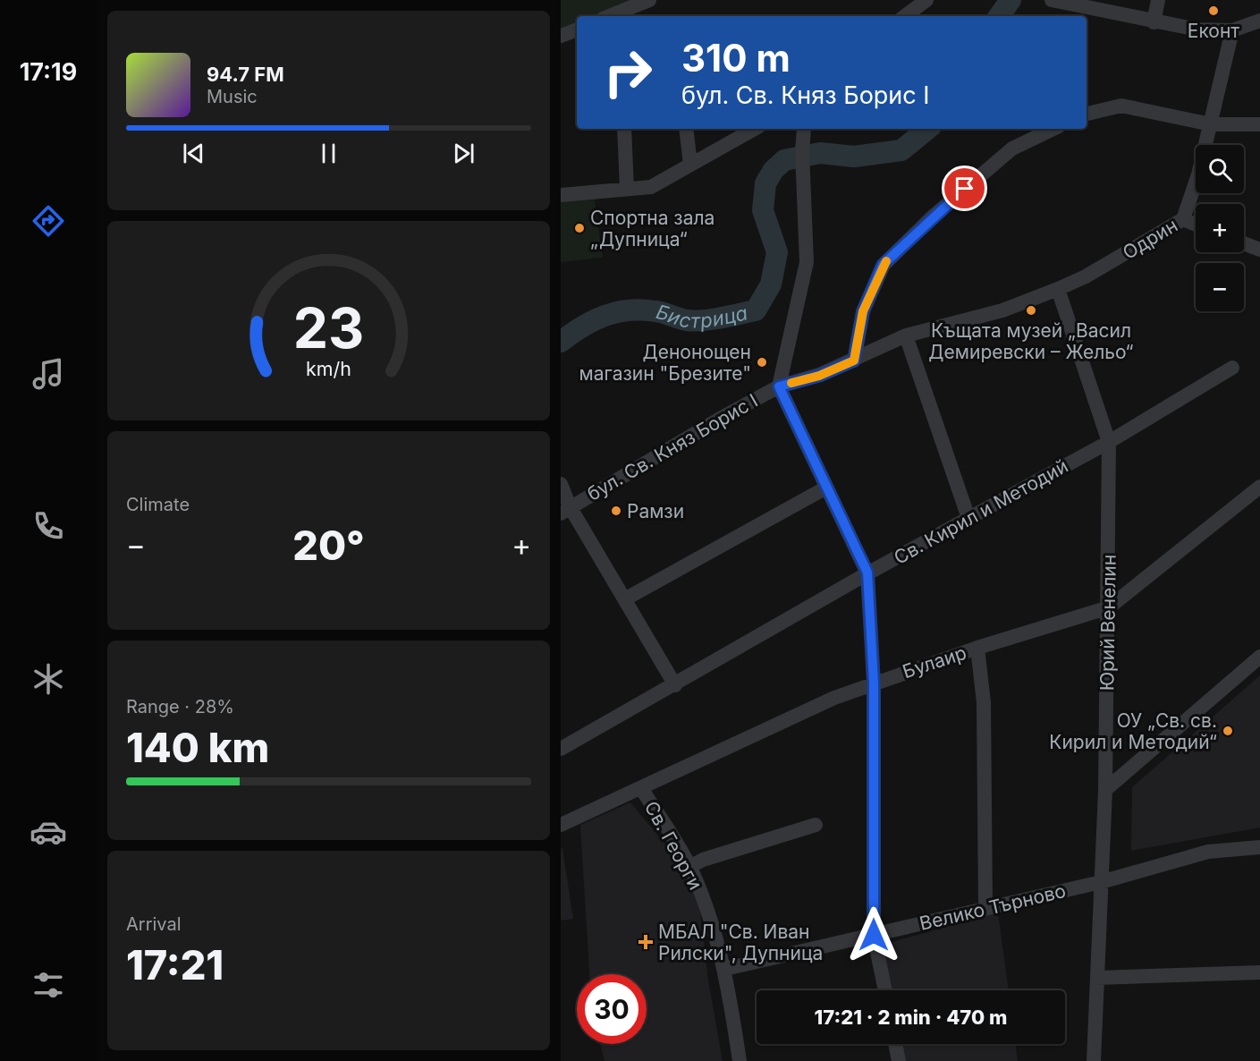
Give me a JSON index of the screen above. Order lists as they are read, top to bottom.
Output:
{
  "streets": {
    "street": [
      "Одрин",
      "бул. Св. Княз Борис I",
      "Св. Кирил и Методий",
      "Юрий Венелин",
      "Булаир",
      "Св. Георги",
      "Велико Търново"
    ]
  },
  "crossings": [
    ["Одрин", "бул. Св. Княз Борис I"],
    ["Одрин", "Юрий Венелин"],
    ["бул. Св. Княз Борис I", "Юрий Венелин"],
    ["Св. Кирил и Методий", "Юрий Венелин"],
    ["Юрий Венелин", "Булаир"],
    ["Юрий Венелин", "Велико Търново"],
    ["Булаир", "Св. Георги"],
    ["Св. Георги", "Велико Търново"]
  ],
  "water": ["Бистрица"],
  "places": {
    "other": [
      "Еконт",
      "Спортна зала „Дупница“",
      "Къщата музей „Васил Демиревски – Жельо“",
      "Денонощен магазин \"Брезите\"",
      "Рамзи",
      "ОУ „Св. св. Кирил и Методий“"
    ],
    "health": ["МБАЛ \"Св. Иван Рилски\", Дупница"]
  },
  "page": {
    "tabs": "17:19",
    "turn": ["310 m", "бул. Св. Княз Борис I"],
    "song": ["94.7 FM", "Music"],
    "map_buttons": ["+", "−"],
    "tile": [
      "Climate",
      ["Range · 28%", "140 km"],
      ["Arrival", "17:21"]
    ],
    "heat": ["−", "20°", "+"],
    "limit": "30",
    "trip": "17:21 · 2 min · 470 m",
    "gauge": ["23", "km/h"]
  }
}
